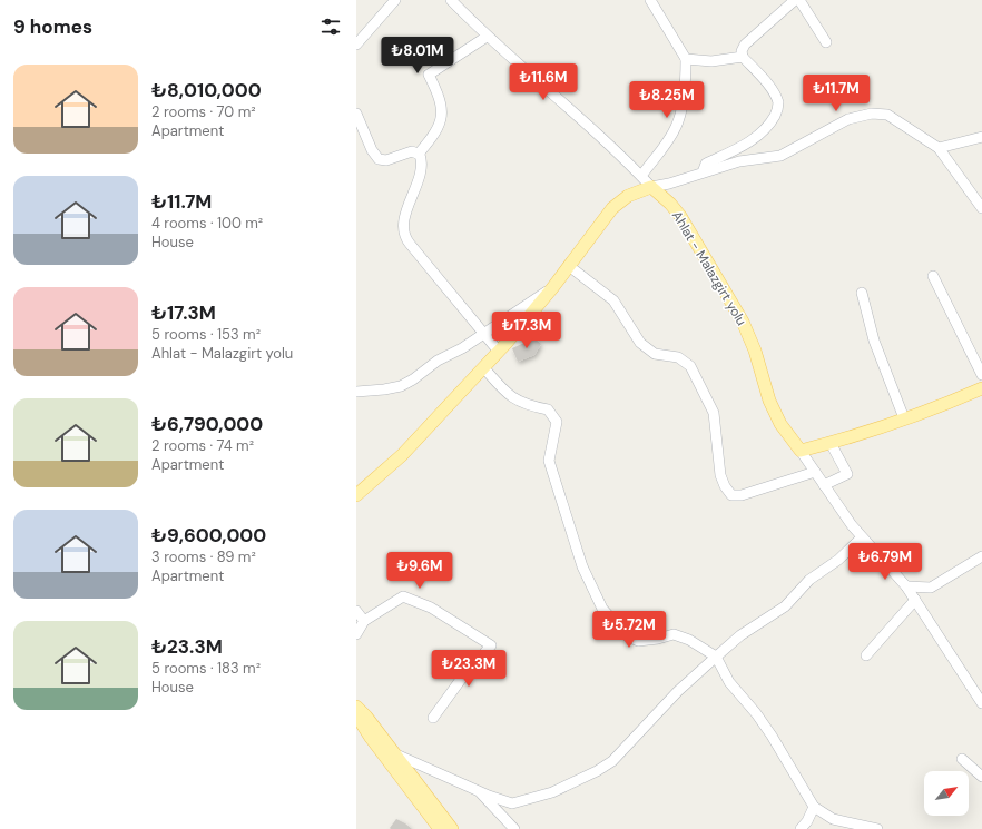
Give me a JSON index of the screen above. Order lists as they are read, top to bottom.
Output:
{
  "streets": {
    "main road": ["Ahlat - Malazgirt yolu"]
  },
  "north": "top right",
  "page": {
    "heading": "9 homes",
    "price": [
      "₺8.01M",
      "₺11.6M",
      "₺11.7M",
      "₺8.25M",
      "₺17.3M",
      "₺6.79M",
      "₺9.6M",
      "₺5.72M",
      "₺23.3M"
    ],
    "list": [
      {
        "name": "₺8,010,000",
        "note": "2 rooms · 70 m² · Apartment"
      },
      {
        "name": "₺11.7M",
        "note": "4 rooms · 100 m² · House"
      },
      {
        "name": "₺17.3M",
        "note": "5 rooms · 153 m² · Ahlat - Malazgirt yolu"
      },
      {
        "name": "₺6,790,000",
        "note": "2 rooms · 74 m² · Apartment"
      },
      {
        "name": "₺9,600,000",
        "note": "3 rooms · 89 m² · Apartment"
      },
      {
        "name": "₺23.3M",
        "note": "5 rooms · 183 m² · House"
      }
    ]
  }
}
